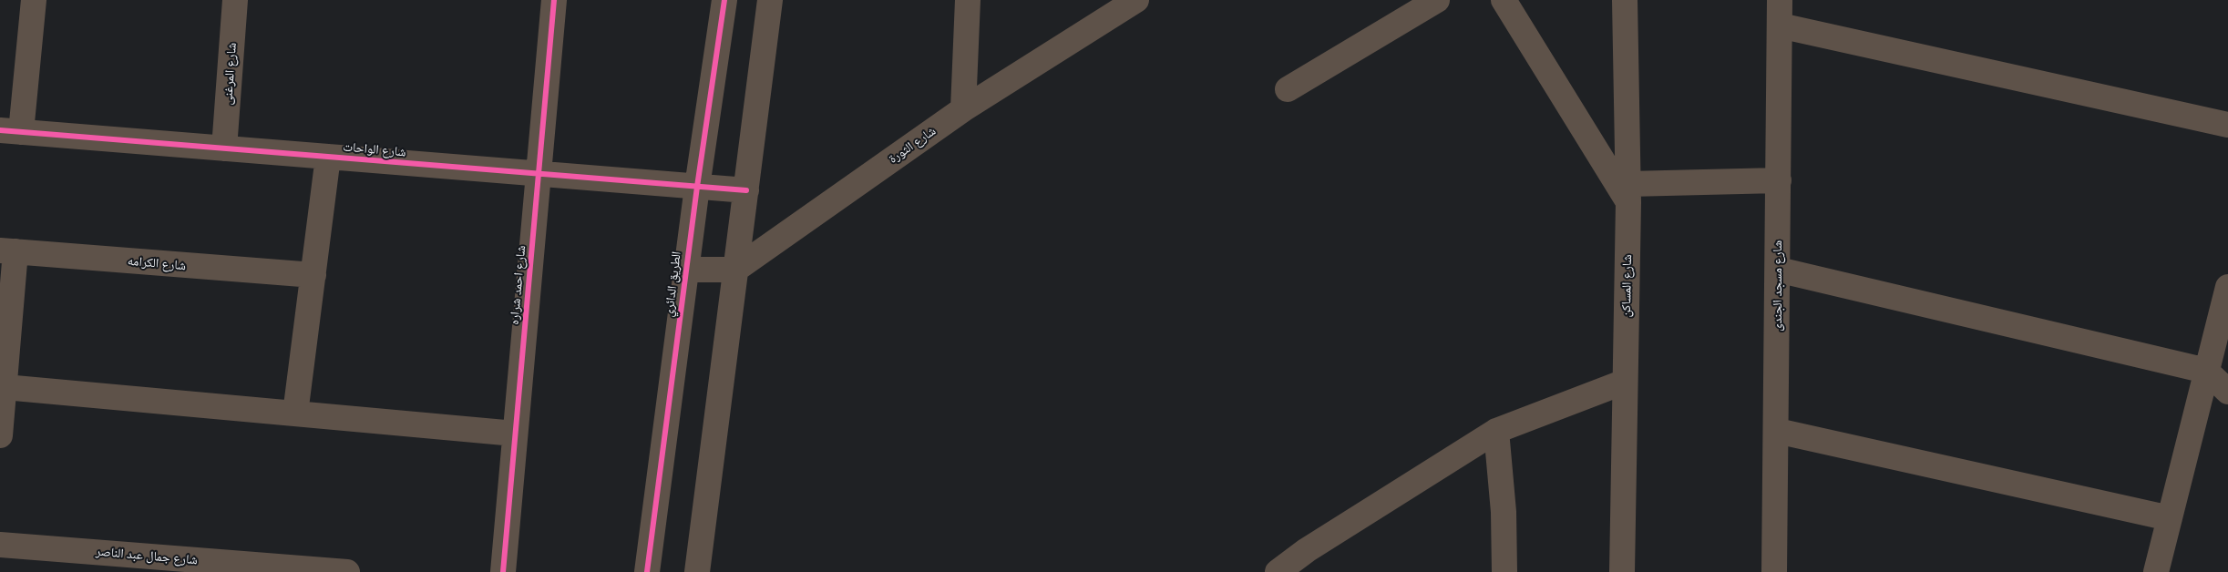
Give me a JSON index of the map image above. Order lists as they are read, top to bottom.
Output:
{
  "streets": {
    "street": [
      "شارع المرغنى",
      "شارع الثورة",
      "شارع الواحات",
      "شارع الكرامه",
      "الطريق الدائري",
      "شارع احمد شراره",
      "شارع المساكن",
      "شارع مسجد الجندى",
      "شارع جمال عبد الناصر"
    ]
  },
  "crossings": [
    ["شارع المرغنى", "شارع الواحات"],
    ["شارع الواحات", "الطريق الدائري"],
    ["شارع الواحات", "شارع احمد شراره"]
  ]
}
